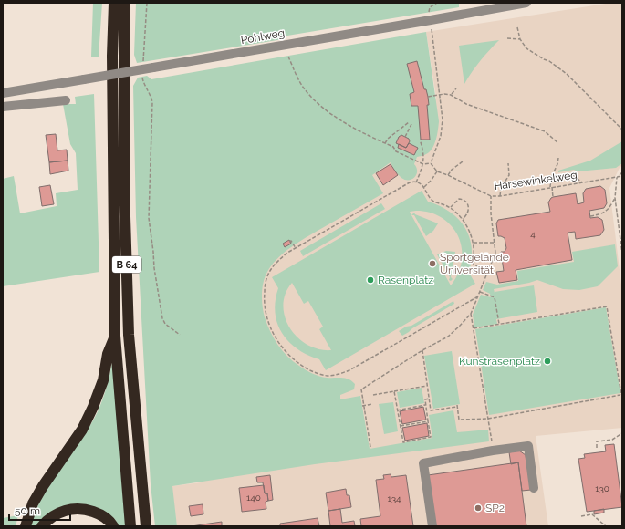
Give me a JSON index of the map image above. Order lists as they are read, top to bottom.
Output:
{
  "streets": {
    "highway": ["B 64"],
    "street": ["Pohlweg"],
    "path": ["Harsewinkelweg"]
  },
  "places": [
    "Sportgelände Universität",
    "Rasenplatz",
    "Kunstrasenplatz",
    "SP2"
  ],
  "house_numbers": [
    "4",
    "130",
    "140",
    "134"
  ],
  "scale_bar": "50 m"
}
